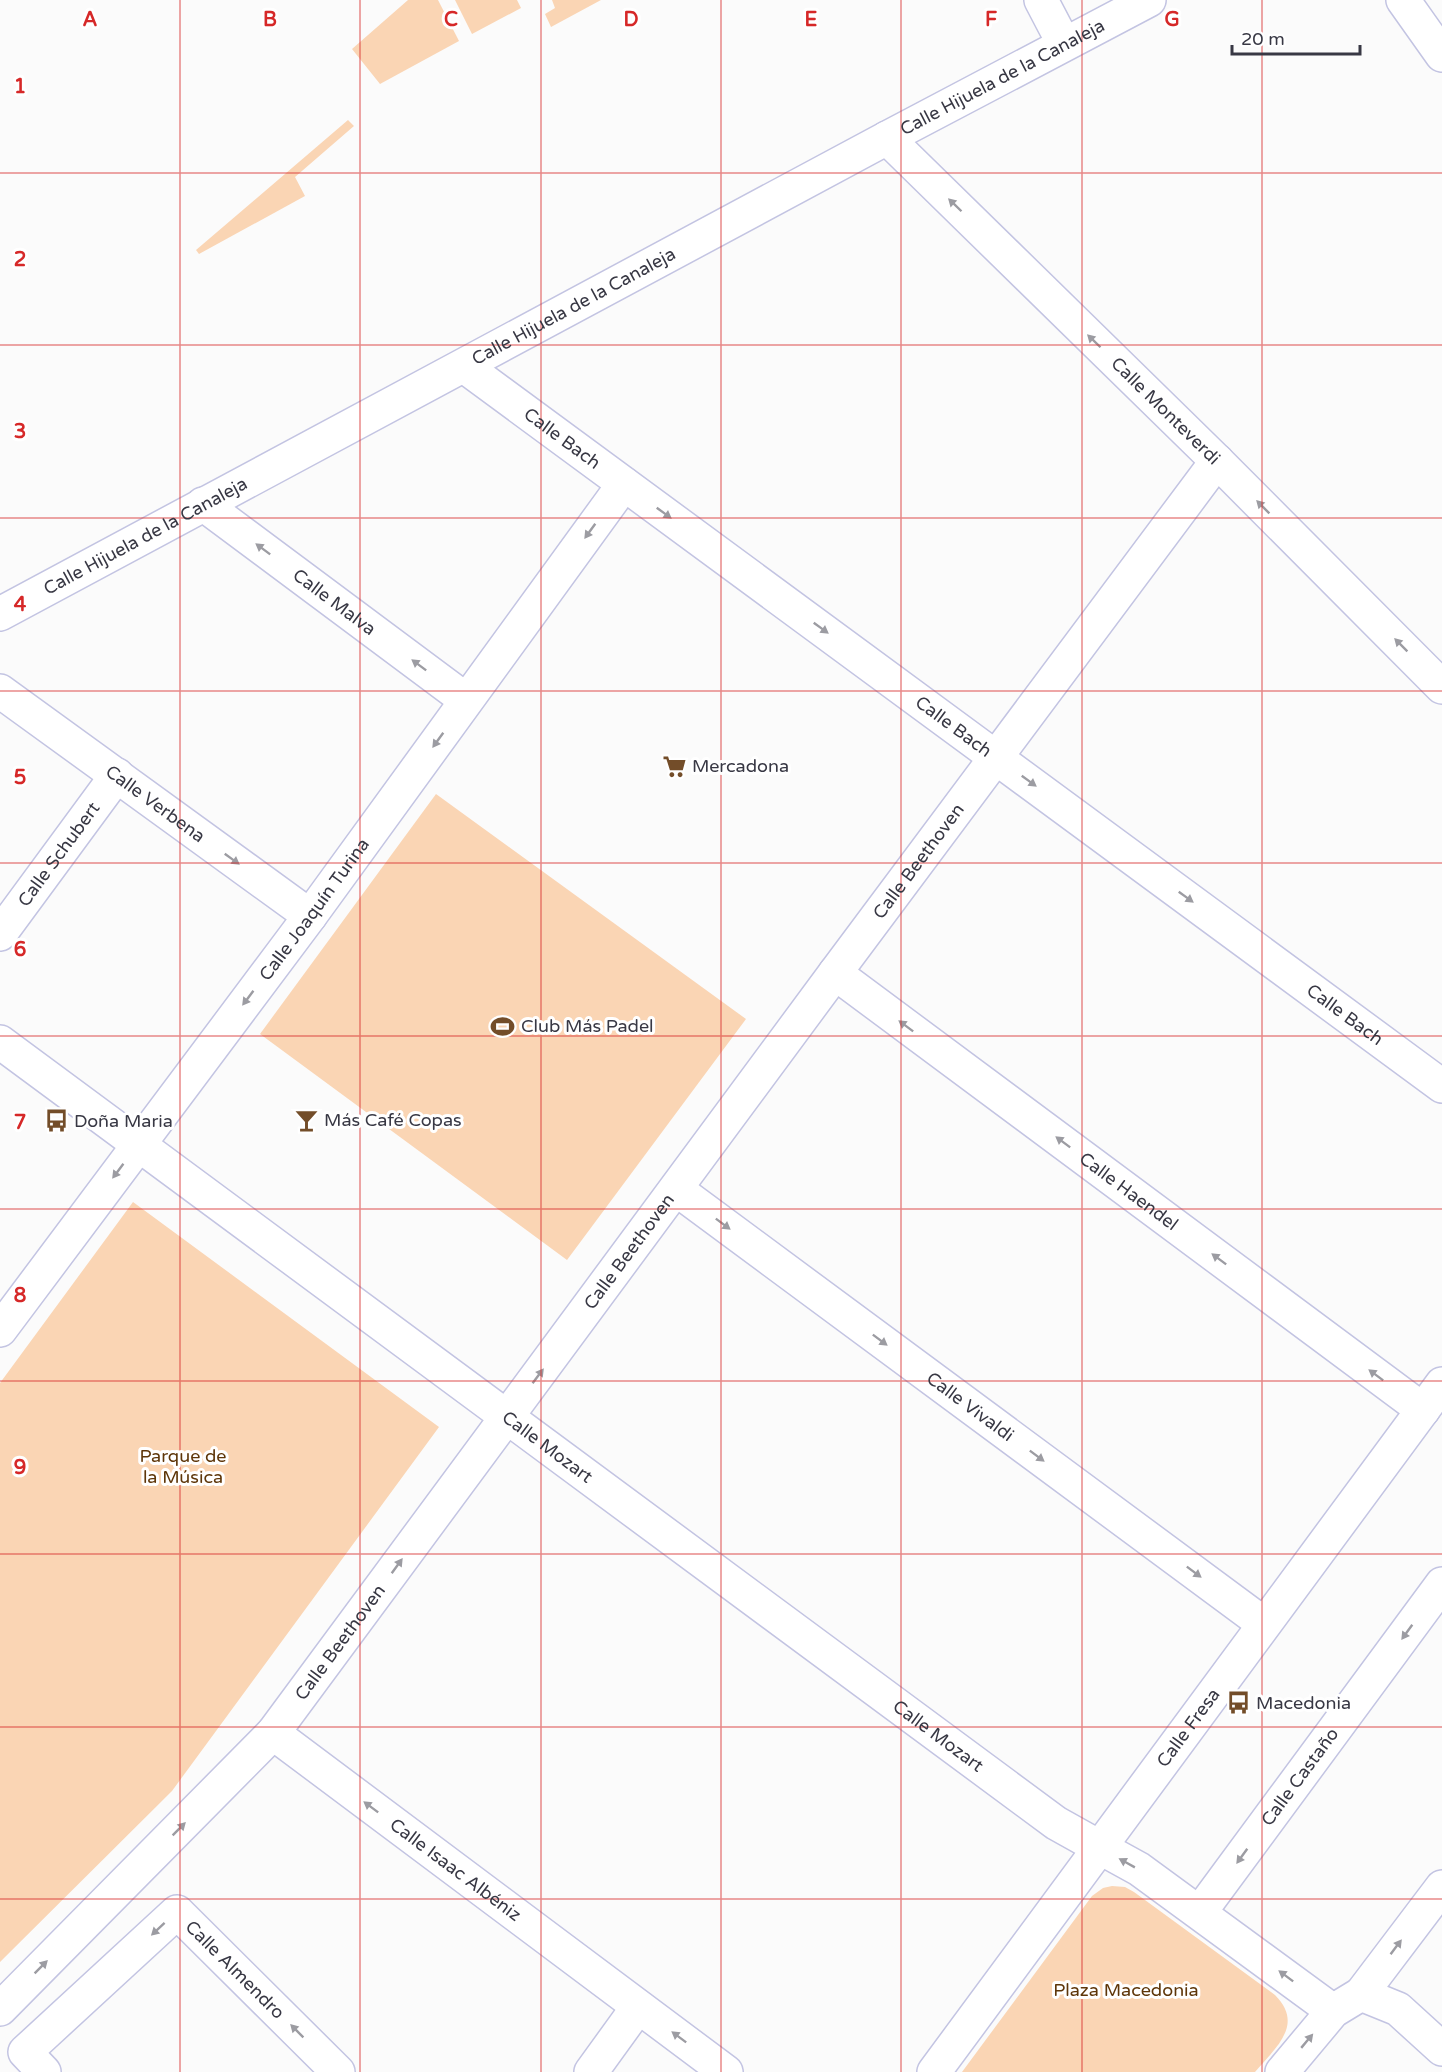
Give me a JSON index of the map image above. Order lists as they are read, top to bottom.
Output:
{
  "streets": {
    "street": [
      "Calle Hijuela de la Canaleja",
      "Calle Monteverdi",
      "Calle Bach",
      "Calle Malva",
      "Calle Verbena",
      "Calle Schubert",
      "Calle Beethoven",
      "Calle Joaquín Turina",
      "Calle Haendel",
      "Calle Vivaldi",
      "Calle Mozart",
      "Calle Fresa",
      "Calle Castaño",
      "Calle Isaac Albéniz",
      "Calle Almendro"
    ]
  },
  "crossings": [
    ["Calle Hijuela de la Canaleja", "Calle Monteverdi"],
    ["Calle Hijuela de la Canaleja", "Calle Bach"],
    ["Calle Hijuela de la Canaleja", "Calle Malva"],
    ["Calle Monteverdi", "Calle Beethoven"],
    ["Calle Bach", "Calle Beethoven"],
    ["Calle Bach", "Calle Joaquín Turina"],
    ["Calle Malva", "Calle Joaquín Turina"],
    ["Calle Verbena", "Calle Schubert"],
    ["Calle Verbena", "Calle Joaquín Turina"],
    ["Calle Beethoven", "Calle Haendel"],
    ["Calle Beethoven", "Calle Vivaldi"],
    ["Calle Beethoven", "Calle Mozart"],
    ["Calle Beethoven", "Calle Isaac Albéniz"],
    ["Calle Joaquín Turina", "Calle Mozart"],
    ["Calle Haendel", "Calle Fresa"],
    ["Calle Vivaldi", "Calle Fresa"],
    ["Calle Mozart", "Calle Fresa"]
  ],
  "one_way": [
    "Calle Monteverdi",
    "Calle Bach",
    "Calle Malva",
    "Calle Verbena",
    "Calle Beethoven",
    "Calle Joaquín Turina",
    "Calle Haendel",
    "Calle Vivaldi",
    "Calle Isaac Albéniz"
  ],
  "parks": ["Parque de la Música", "Plaza Macedonia"],
  "places": {
    "supermarket": ["Mercadona"],
    "sports": ["Club Más Padel"],
    "bar": ["Más Café Copas"],
    "bus stop": ["Doña Maria", "Macedonia"]
  },
  "scale_bar": "20 m",
  "grid": {
    "columns": [
      "A",
      "B",
      "C",
      "D",
      "E",
      "F",
      "G"
    ],
    "rows": [
      "1",
      "2",
      "3",
      "4",
      "5",
      "6",
      "7",
      "8",
      "9"
    ]
  }
}
